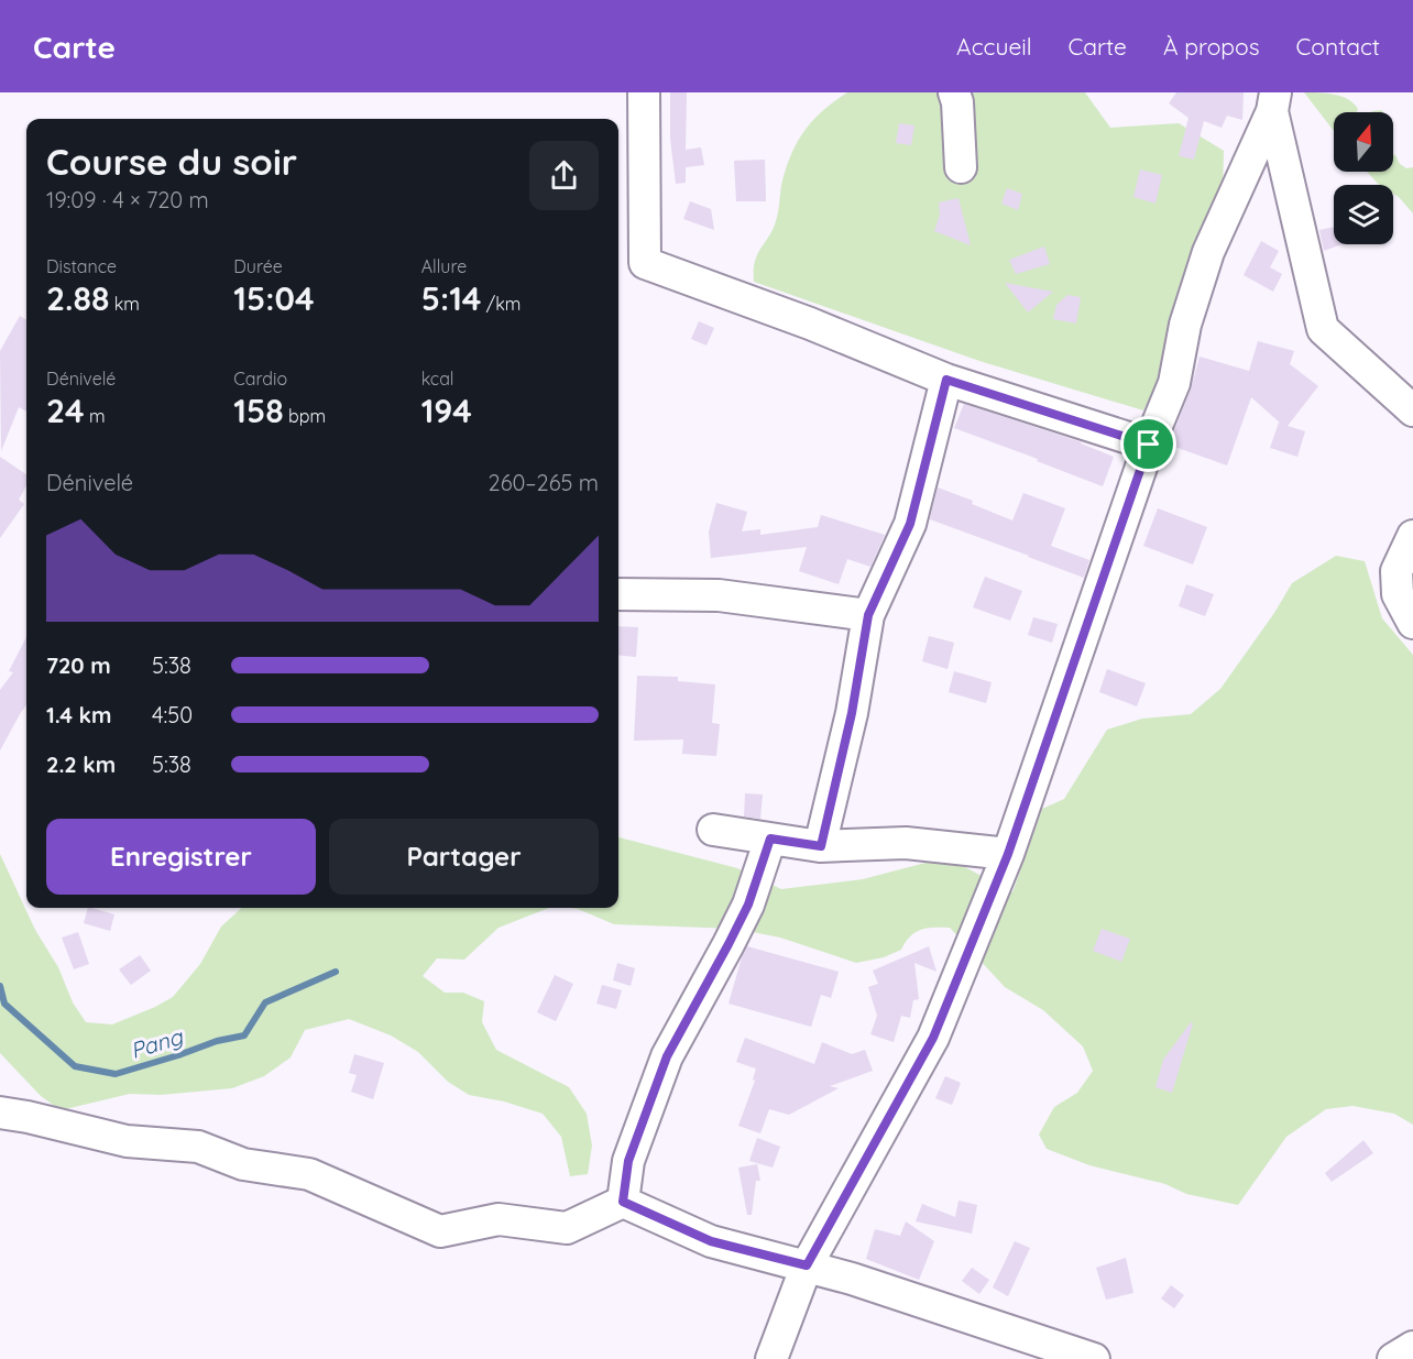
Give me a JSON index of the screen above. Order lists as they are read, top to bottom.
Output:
{
  "water": ["Pang"],
  "north": "top",
  "page": {
    "header": "Carte",
    "nav": [
      "Accueil",
      "Carte",
      "À propos",
      "Contact"
    ],
    "heading": ["Course du soir", "19:09 · 4 × 720 m"],
    "stats": [
      ["Distance", "2.88 km"],
      ["Durée", "15:04"],
      ["Allure", "5:14 /km"],
      ["Dénivelé", "24 m"],
      ["Cardio", "158 bpm"],
      ["kcal", "194"]
    ],
    "chart": ["Dénivelé", "260–265 m"],
    "list": [
      {
        "name": "720 m",
        "note": "5:38"
      },
      {
        "name": "1.4 km",
        "note": "4:50"
      },
      {
        "name": "2.2 km",
        "note": "5:38"
      }
    ],
    "buttons": ["Enregistrer", "Partager"]
  }
}
